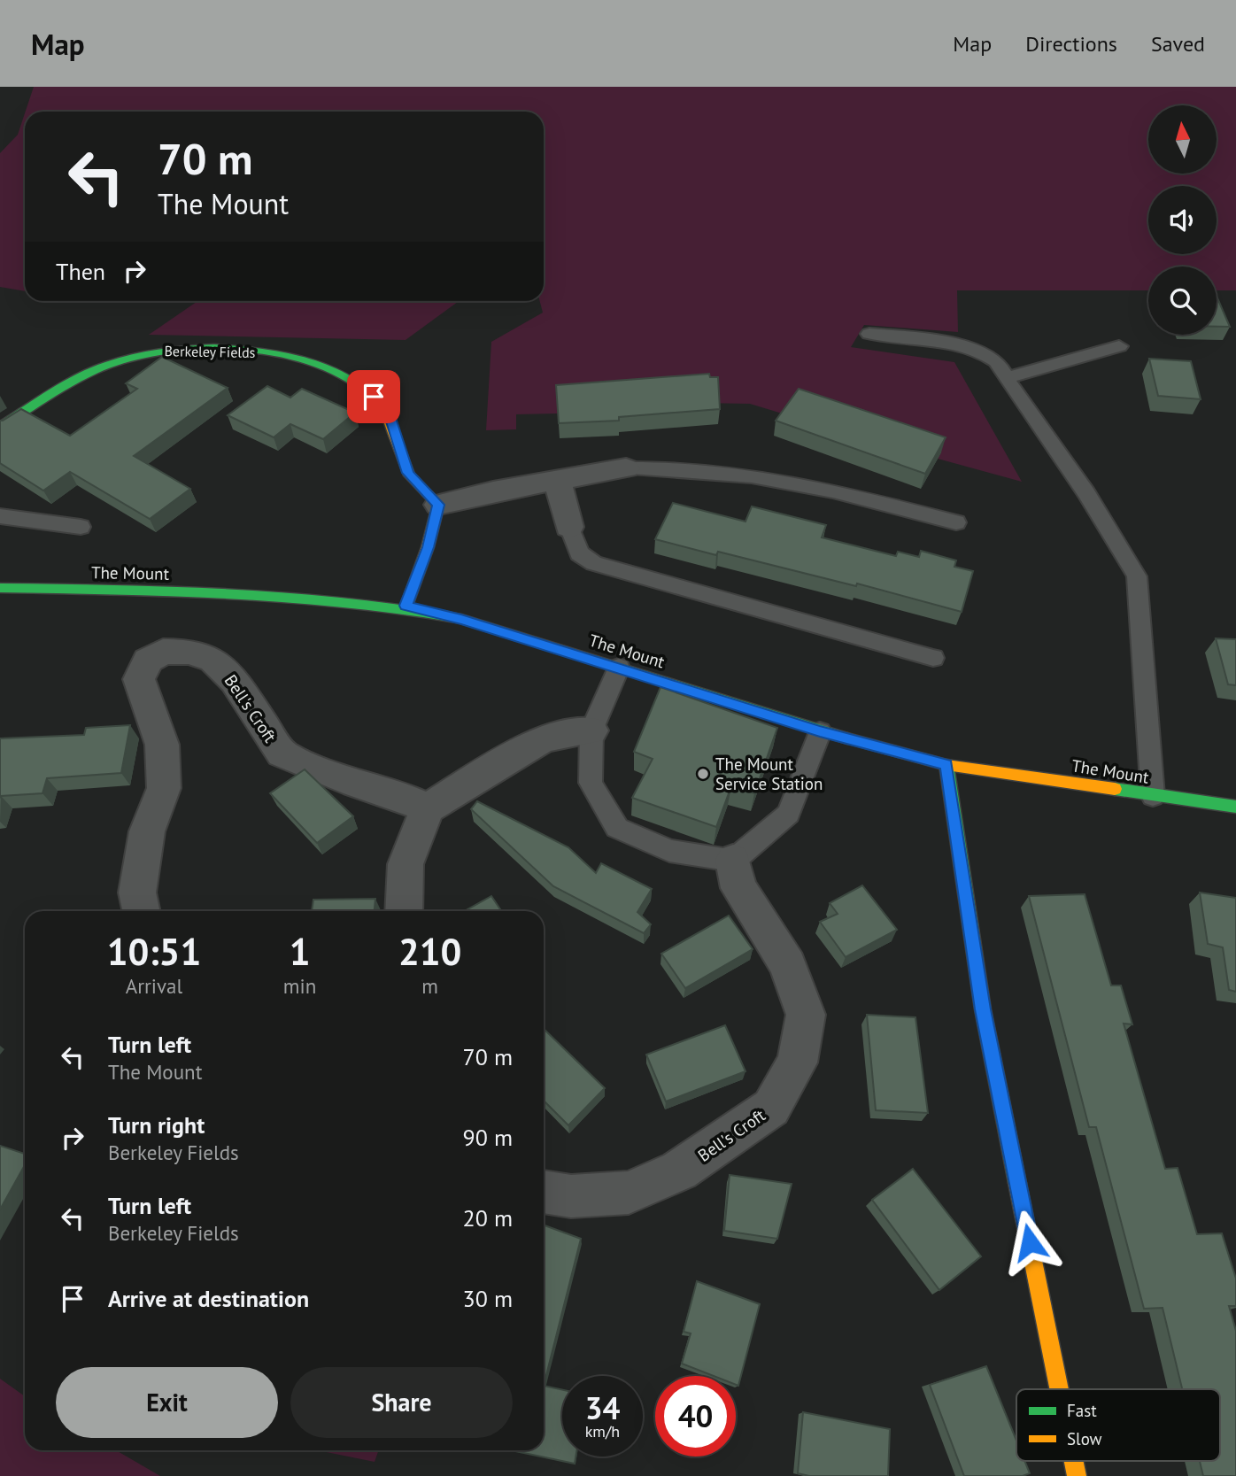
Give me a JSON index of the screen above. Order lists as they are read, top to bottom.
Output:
{
  "streets": {
    "street": ["Berkeley Fields", "The Mount", "Bell's Croft"]
  },
  "places": ["The Mount Service Station"],
  "legend": ["Fast", "Slow"],
  "north": "top",
  "page": {
    "header": "Map",
    "nav": ["Map", "Directions", "Saved"],
    "turn": ["70 m", "The Mount"],
    "then": "Then",
    "eta": [
      "10:51",
      "Arrival",
      "1",
      "min",
      "210",
      "m"
    ],
    "list": [
      {
        "name": "Turn left",
        "note": "The Mount",
        "value": "70 m"
      },
      {
        "name": "Turn right",
        "note": "Berkeley Fields",
        "value": "90 m"
      },
      {
        "name": "Turn left",
        "note": "Berkeley Fields",
        "value": "20 m"
      },
      {
        "name": "Arrive at destination",
        "value": "30 m"
      }
    ],
    "buttons": ["Exit", "Share"],
    "speed": "34 km/h",
    "limit": "40"
  }
}
